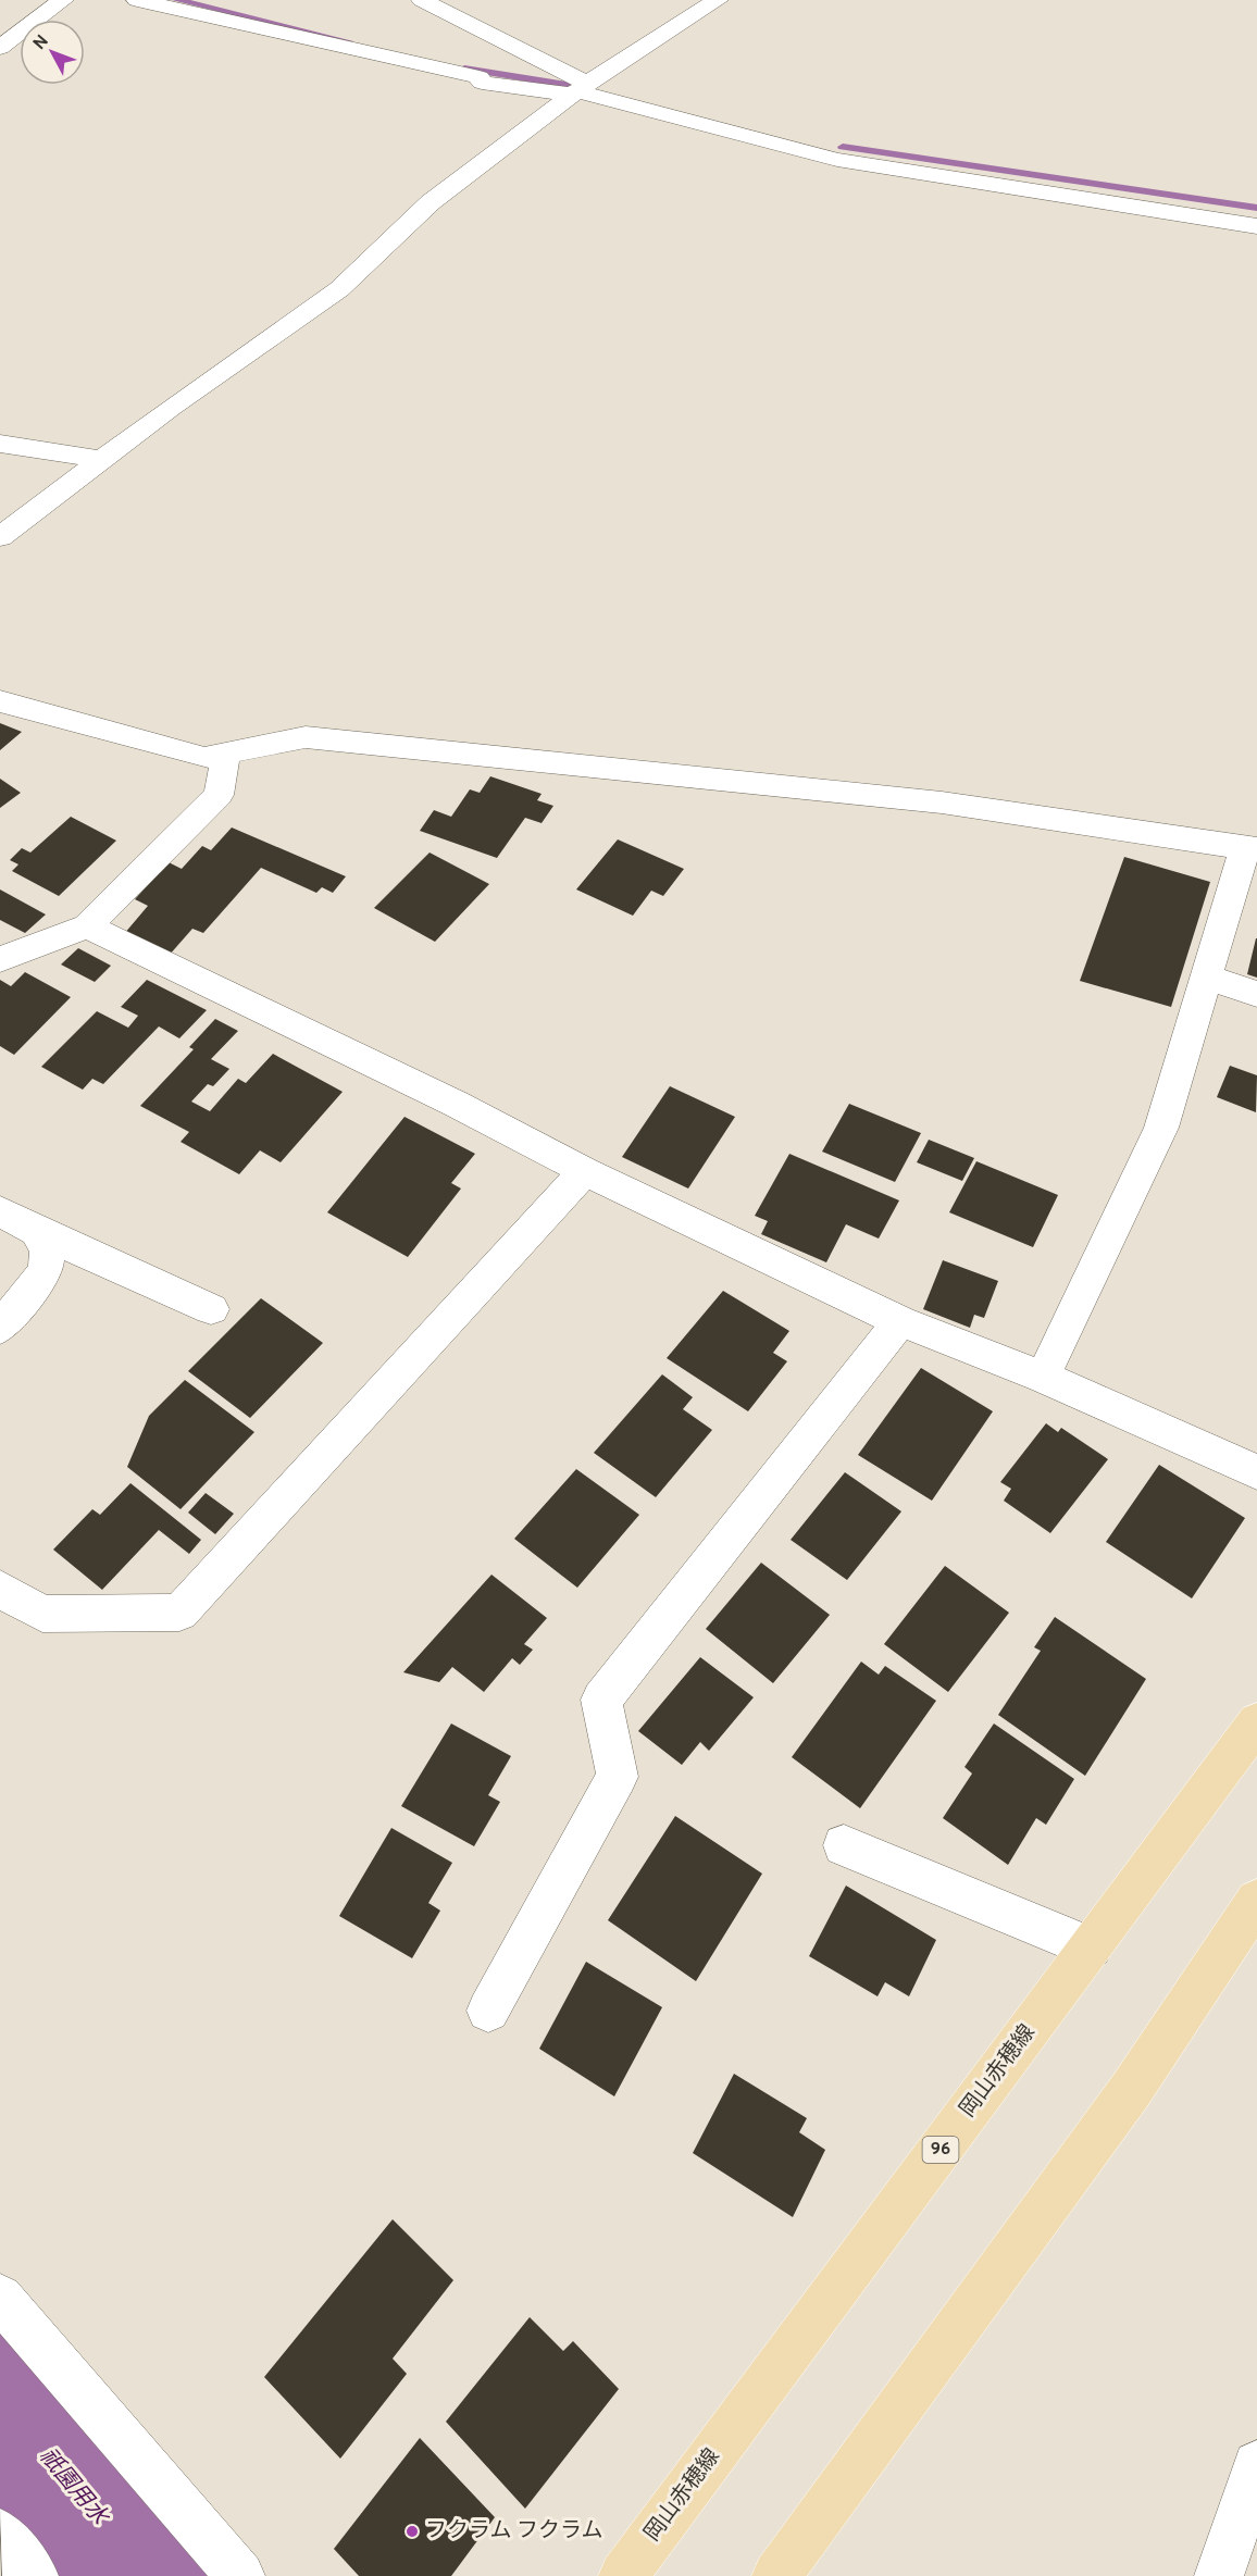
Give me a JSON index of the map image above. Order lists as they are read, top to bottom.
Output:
{
  "streets": {
    "main road": ["岡山赤穂線", "96"]
  },
  "water": ["祇園用水"],
  "places": ["フクラム フクラム"],
  "north": "top left"
}
